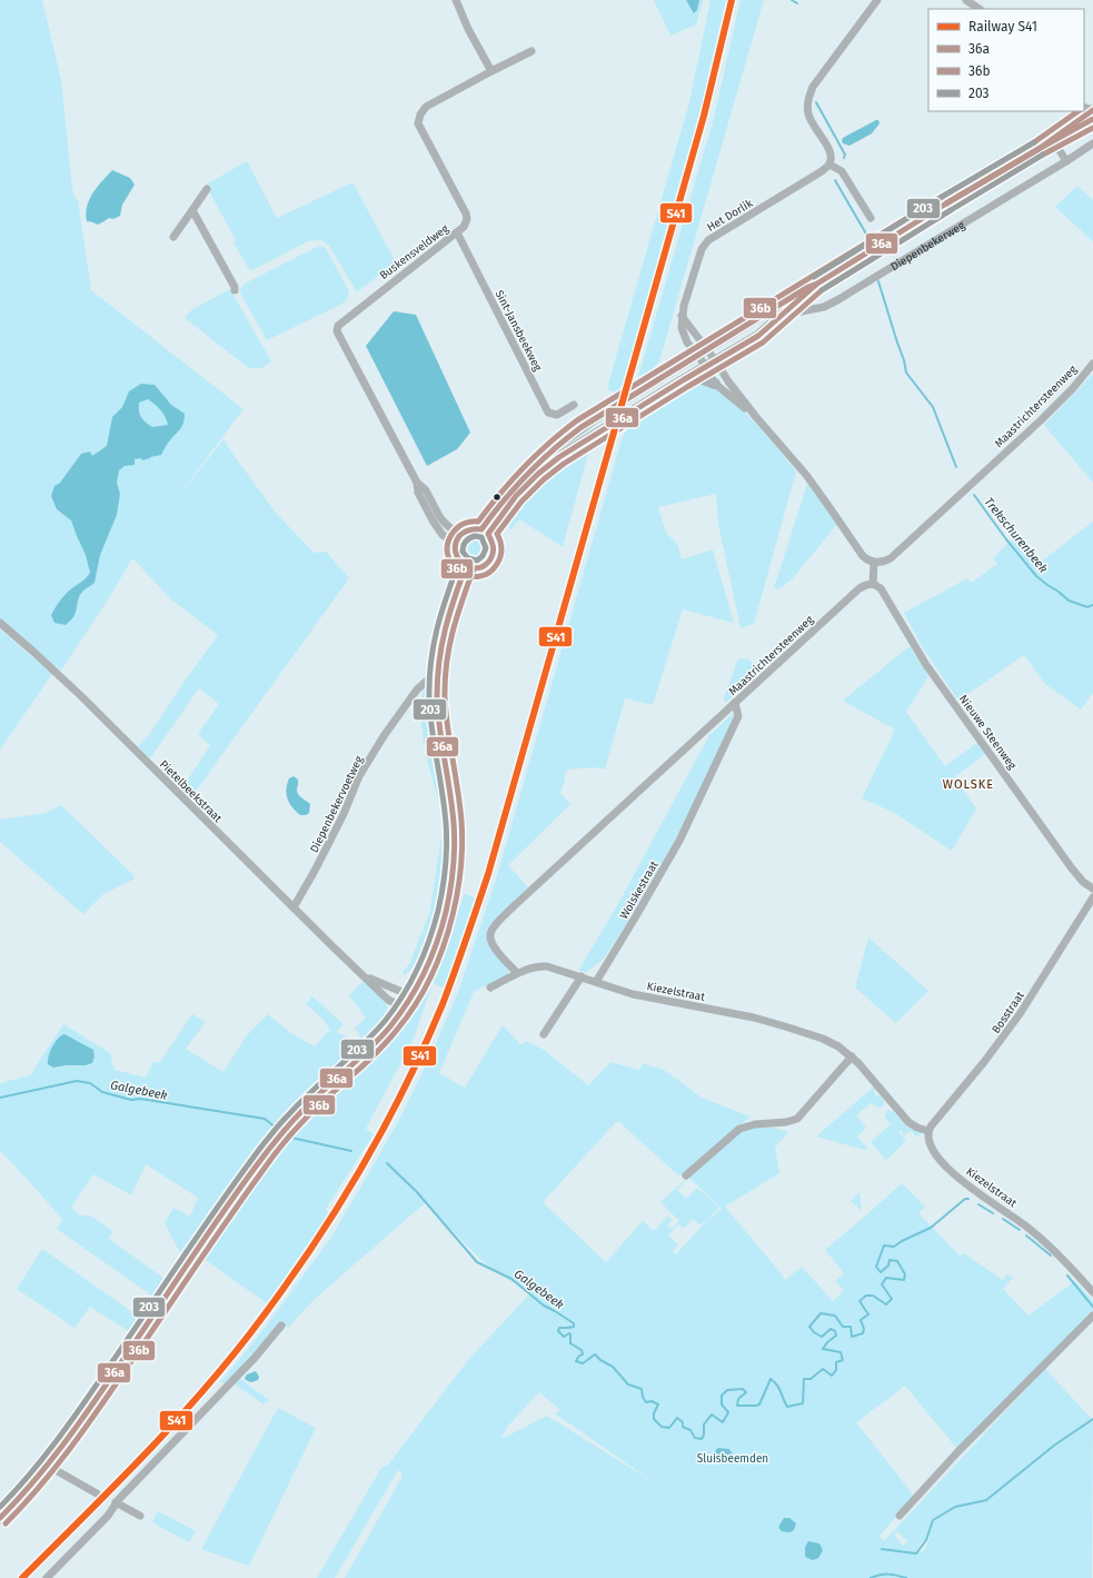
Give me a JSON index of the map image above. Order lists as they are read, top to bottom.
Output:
{
  "streets": {
    "street": [
      "Het Dorlik",
      "Diepenbekerweg",
      "Buskensveldweg",
      "Sint-Jansbeekweg",
      "Maastrichtersteenweg",
      "Nieuwe Steenweg",
      "Pietelbeekstraat",
      "Diepenbekervoetweg",
      "Wolskestraat",
      "Kiezelstraat",
      "Bosstraat"
    ]
  },
  "crossings": [
    ["Buskensveldweg", "Sint-Jansbeekweg"],
    ["Maastrichtersteenweg", "Nieuwe Steenweg"],
    ["Maastrichtersteenweg", "Wolskestraat"],
    ["Pietelbeekstraat", "Diepenbekervoetweg"],
    ["Wolskestraat", "Kiezelstraat"],
    ["Kiezelstraat", "Bosstraat"]
  ],
  "districts": ["WOLSKE"],
  "water": ["Trekschurenbeek", "Galgebeek"],
  "parks": ["Sluisbeemden"],
  "lines": [
    "rail line S41",
    "transit line 36a",
    "transit line 36b",
    "transit line 203"
  ],
  "legend": [
    "Railway S41",
    "36a",
    "36b",
    "203"
  ]
}
